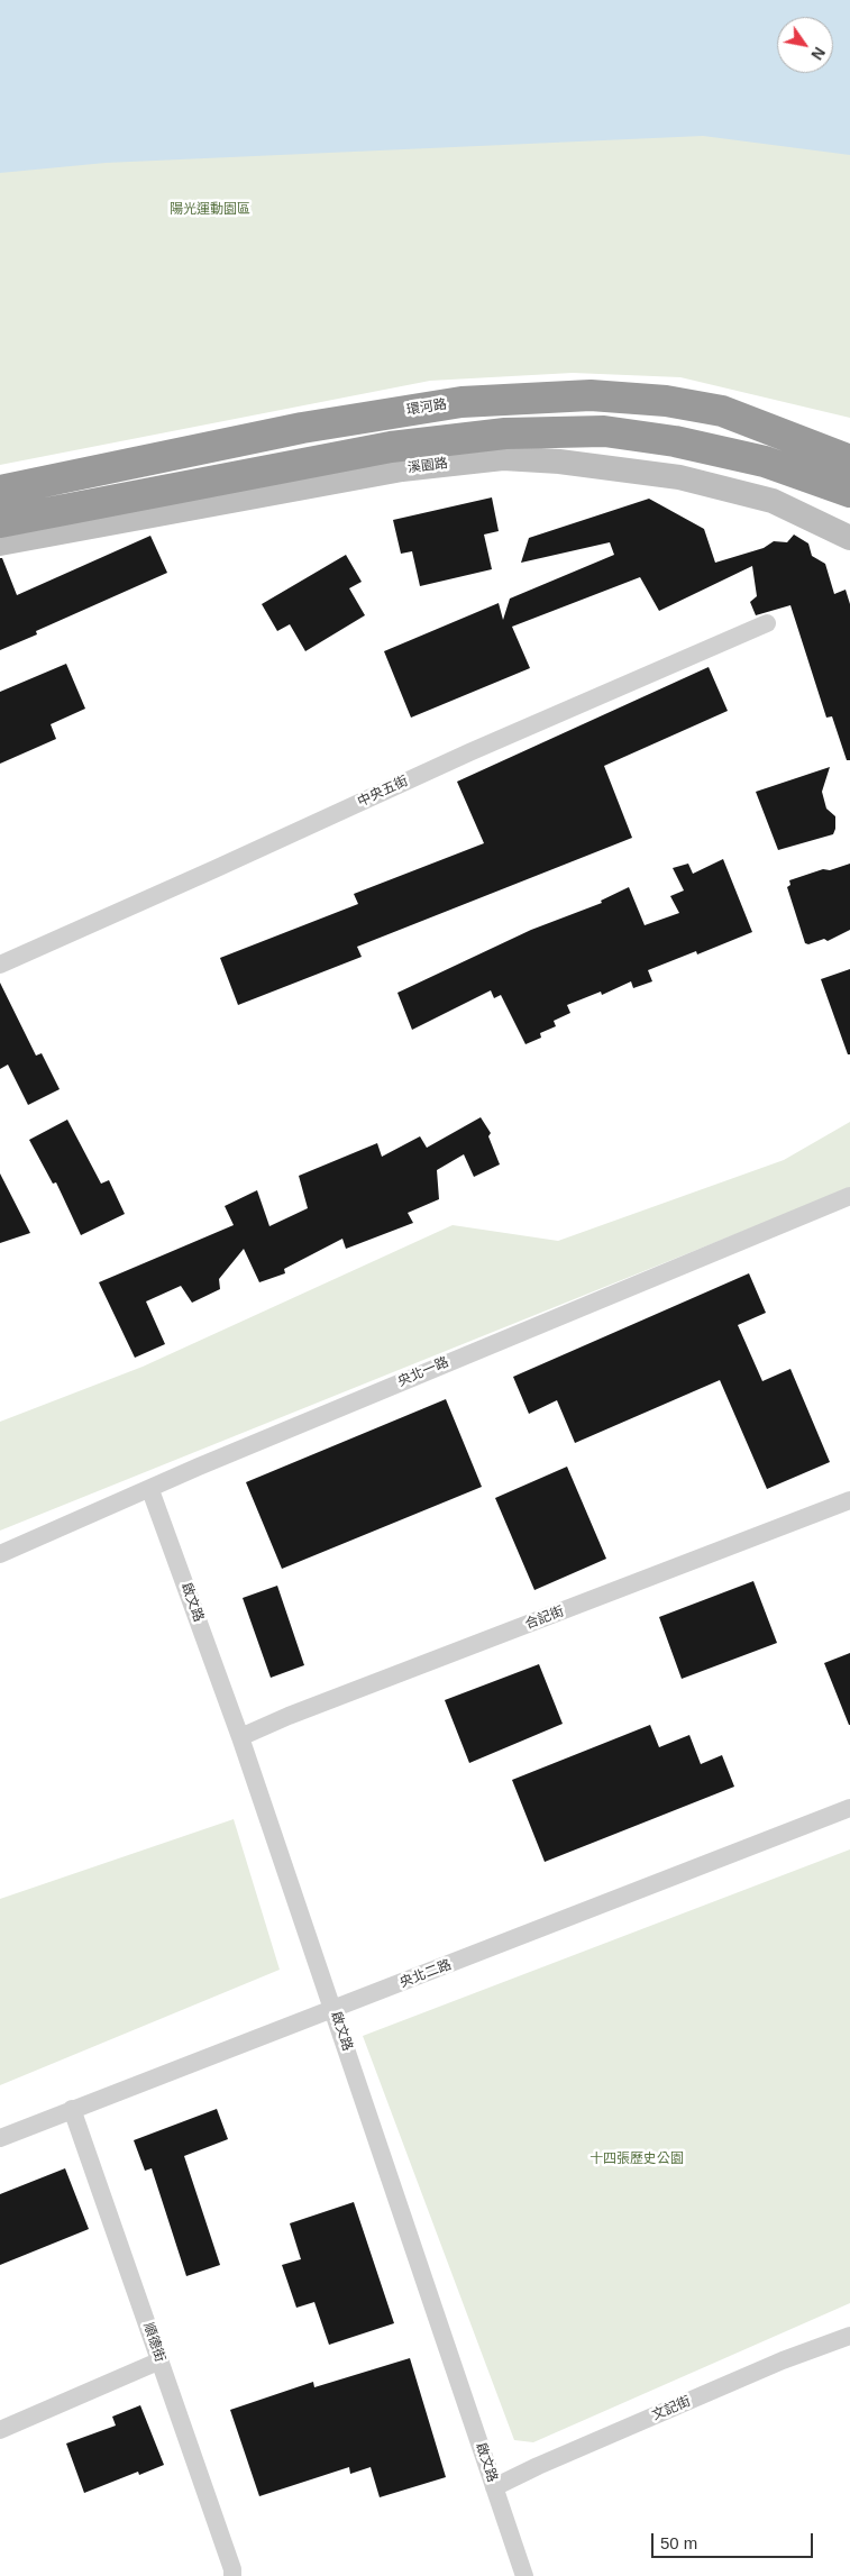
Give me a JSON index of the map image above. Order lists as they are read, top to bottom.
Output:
{
  "streets": {
    "highway": ["環河路"],
    "street": [
      "溪園路",
      "中央五街",
      "央北一路",
      "啟文路",
      "合記街",
      "央北二路",
      "順德街",
      "文記街"
    ]
  },
  "crossings": [
    ["央北一路", "啟文路"],
    ["啟文路", "合記街"],
    ["啟文路", "央北二路"],
    ["啟文路", "文記街"],
    ["央北二路", "順德街"]
  ],
  "parks": ["陽光運動園區", "十四張歷史公園"],
  "scale_bar": "50 m",
  "north": "bottom right"
}
